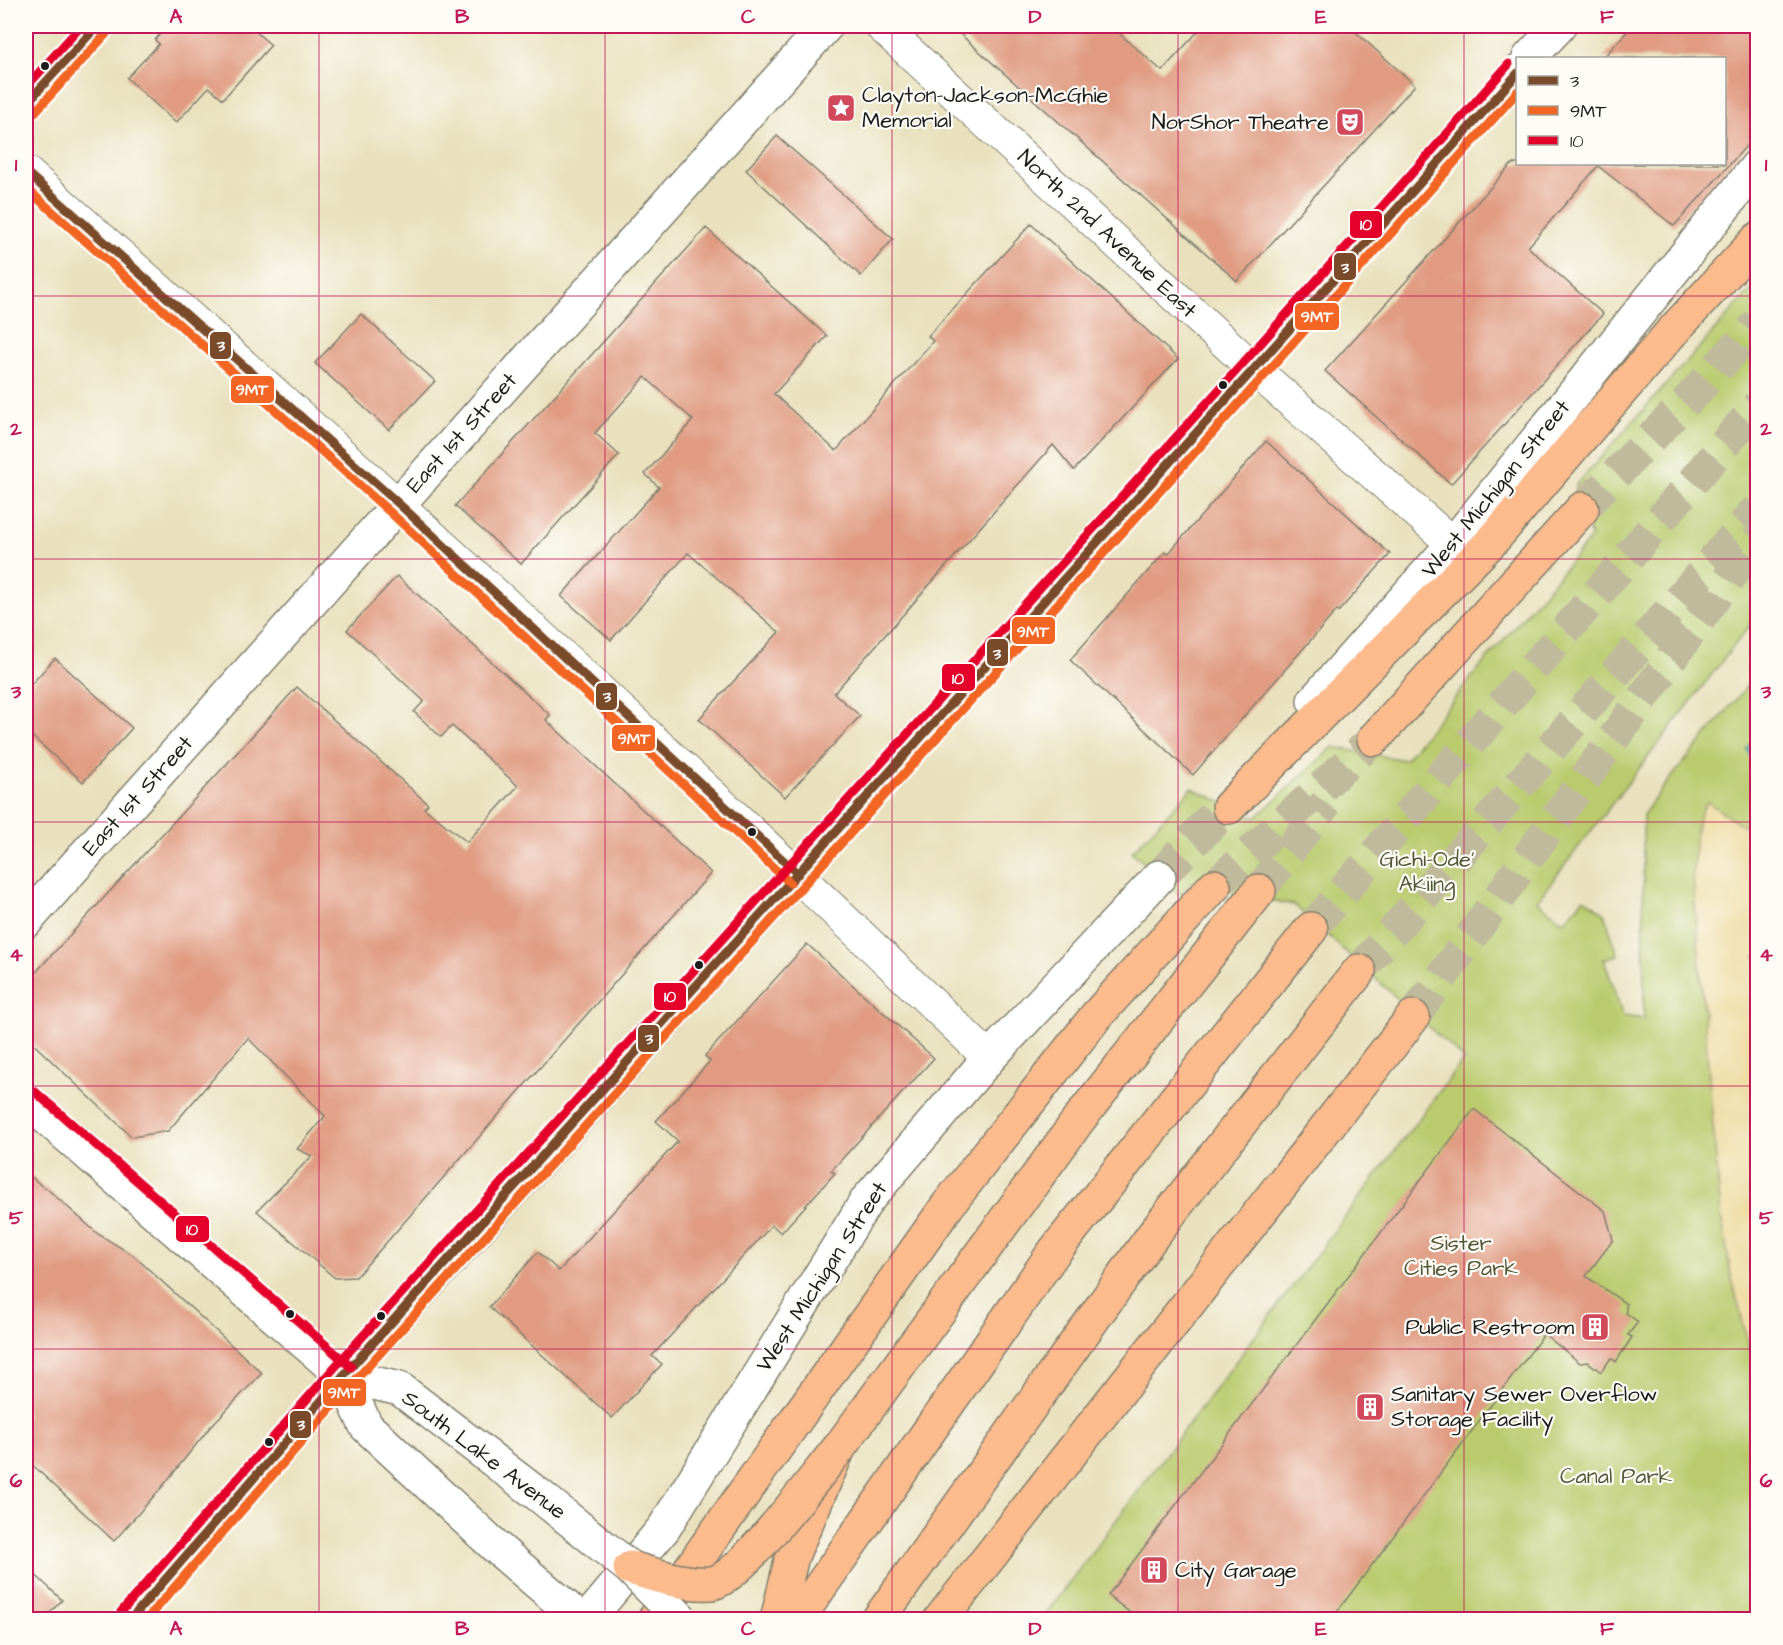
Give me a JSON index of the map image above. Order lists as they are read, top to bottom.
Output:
{
  "streets": {
    "street": [
      "North 2nd Avenue East",
      "East 1st Street",
      "West Michigan Street",
      "South Lake Avenue"
    ]
  },
  "crossings": [
    ["North 2nd Avenue East", "West Michigan Street"]
  ],
  "parks": ["Gichi-Ode' Akiing", "Sister Cities Park", "Canal Park"],
  "places": {
    "place": ["Clayton-Jackson-McGhie Memorial"],
    "theatre": ["NorShor Theatre"],
    "building": ["Public Restroom", "Sanitary Sewer Overflow Storage Facility", "City Garage"]
  },
  "lines": ["transit line 3", "transit line 10", "transit line 9MT"],
  "legend": ["3", "9MT", "10"],
  "grid": {
    "columns": [
      "A",
      "B",
      "C",
      "D",
      "E",
      "F"
    ],
    "rows": [
      "1",
      "2",
      "3",
      "4",
      "5",
      "6"
    ]
  }
}
